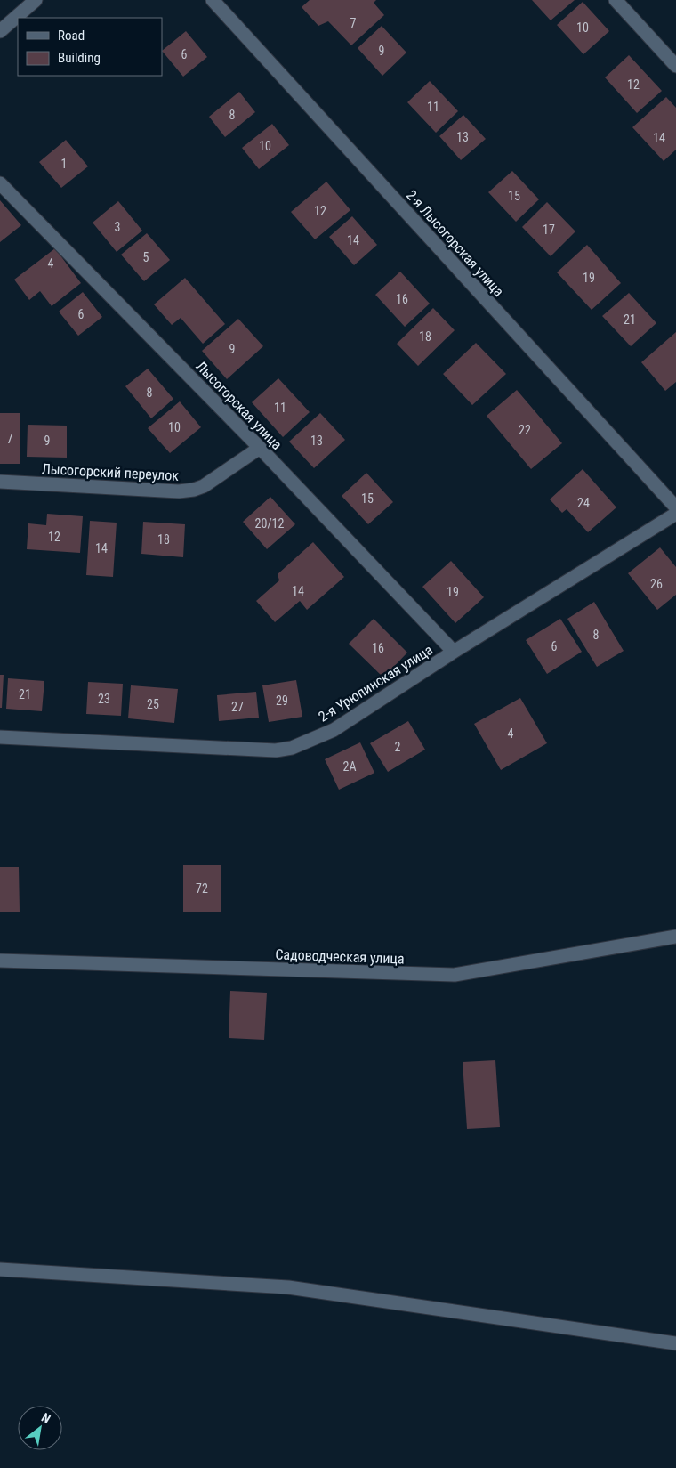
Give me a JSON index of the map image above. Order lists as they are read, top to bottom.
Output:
{
  "streets": {
    "street": [
      "2-я Лысогорская улица",
      "Лысогорская улица",
      "Лысогорский переулок",
      "2-я Урюпинская улица",
      "Садоводческая улица"
    ]
  },
  "crossings": [
    ["Лысогорская улица", "Лысогорский переулок"],
    ["Лысогорская улица", "2-я Урюпинская улица"]
  ],
  "house_numbers": [
    "7",
    "10",
    "9",
    "6",
    "12",
    "11",
    "8",
    "13",
    "14",
    "10",
    "1",
    "15",
    "12",
    "3",
    "17",
    "14",
    "5",
    "4",
    "19",
    "16",
    "6",
    "21",
    "18",
    "9",
    "8",
    "11",
    "10",
    "22",
    "7",
    "9",
    "13",
    "15",
    "24",
    "20/12",
    "12",
    "18",
    "14",
    "26",
    "14",
    "19",
    "8",
    "6",
    "16",
    "21",
    "23",
    "29",
    "25",
    "27",
    "4",
    "2",
    "2А",
    "72"
  ],
  "legend": ["Road", "Building"],
  "north": "top right"
}
